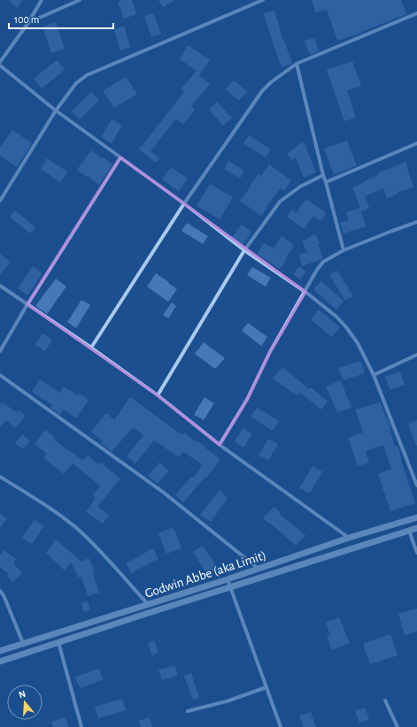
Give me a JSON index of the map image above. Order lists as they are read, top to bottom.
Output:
{
  "streets": {
    "street": ["Godwin Abbe (aka Limit)"]
  },
  "scale_bar": "100 m",
  "north": "top"
}
